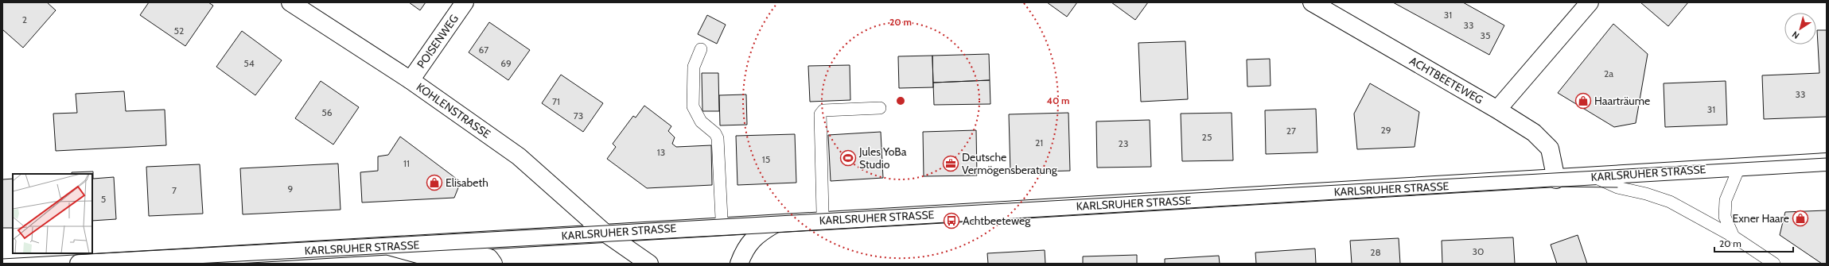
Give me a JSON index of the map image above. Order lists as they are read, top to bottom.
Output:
{
  "streets": {
    "street": [
      "POISENWEG",
      "ACHTBEETEWEG",
      "KOHLENSTRASSE",
      "KARLSRUHER STRASSE"
    ]
  },
  "crossings": [
    ["POISENWEG", "KOHLENSTRASSE"],
    ["ACHTBEETEWEG", "KARLSRUHER STRASSE"],
    ["KOHLENSTRASSE", "KARLSRUHER STRASSE"]
  ],
  "places": {
    "shop": ["Haarträume", "Elisabeth", "Exner Haare"],
    "sports": ["Jules YoBa Studio"],
    "office": ["Deutsche Vermögensberatung"],
    "bus stop": ["Achtbeeteweg"]
  },
  "house_numbers": [
    "31",
    "2",
    "33",
    "52",
    "35",
    "67",
    "54",
    "69",
    "2a",
    "33",
    "71",
    "31",
    "56",
    "73",
    "29",
    "27",
    "25",
    "21",
    "23",
    "13",
    "15",
    "11",
    "9",
    "7",
    "5",
    "30",
    "28"
  ],
  "scale_bar": "20 m",
  "north": "bottom left",
  "rings": ["20 m", "40 m"]
}
